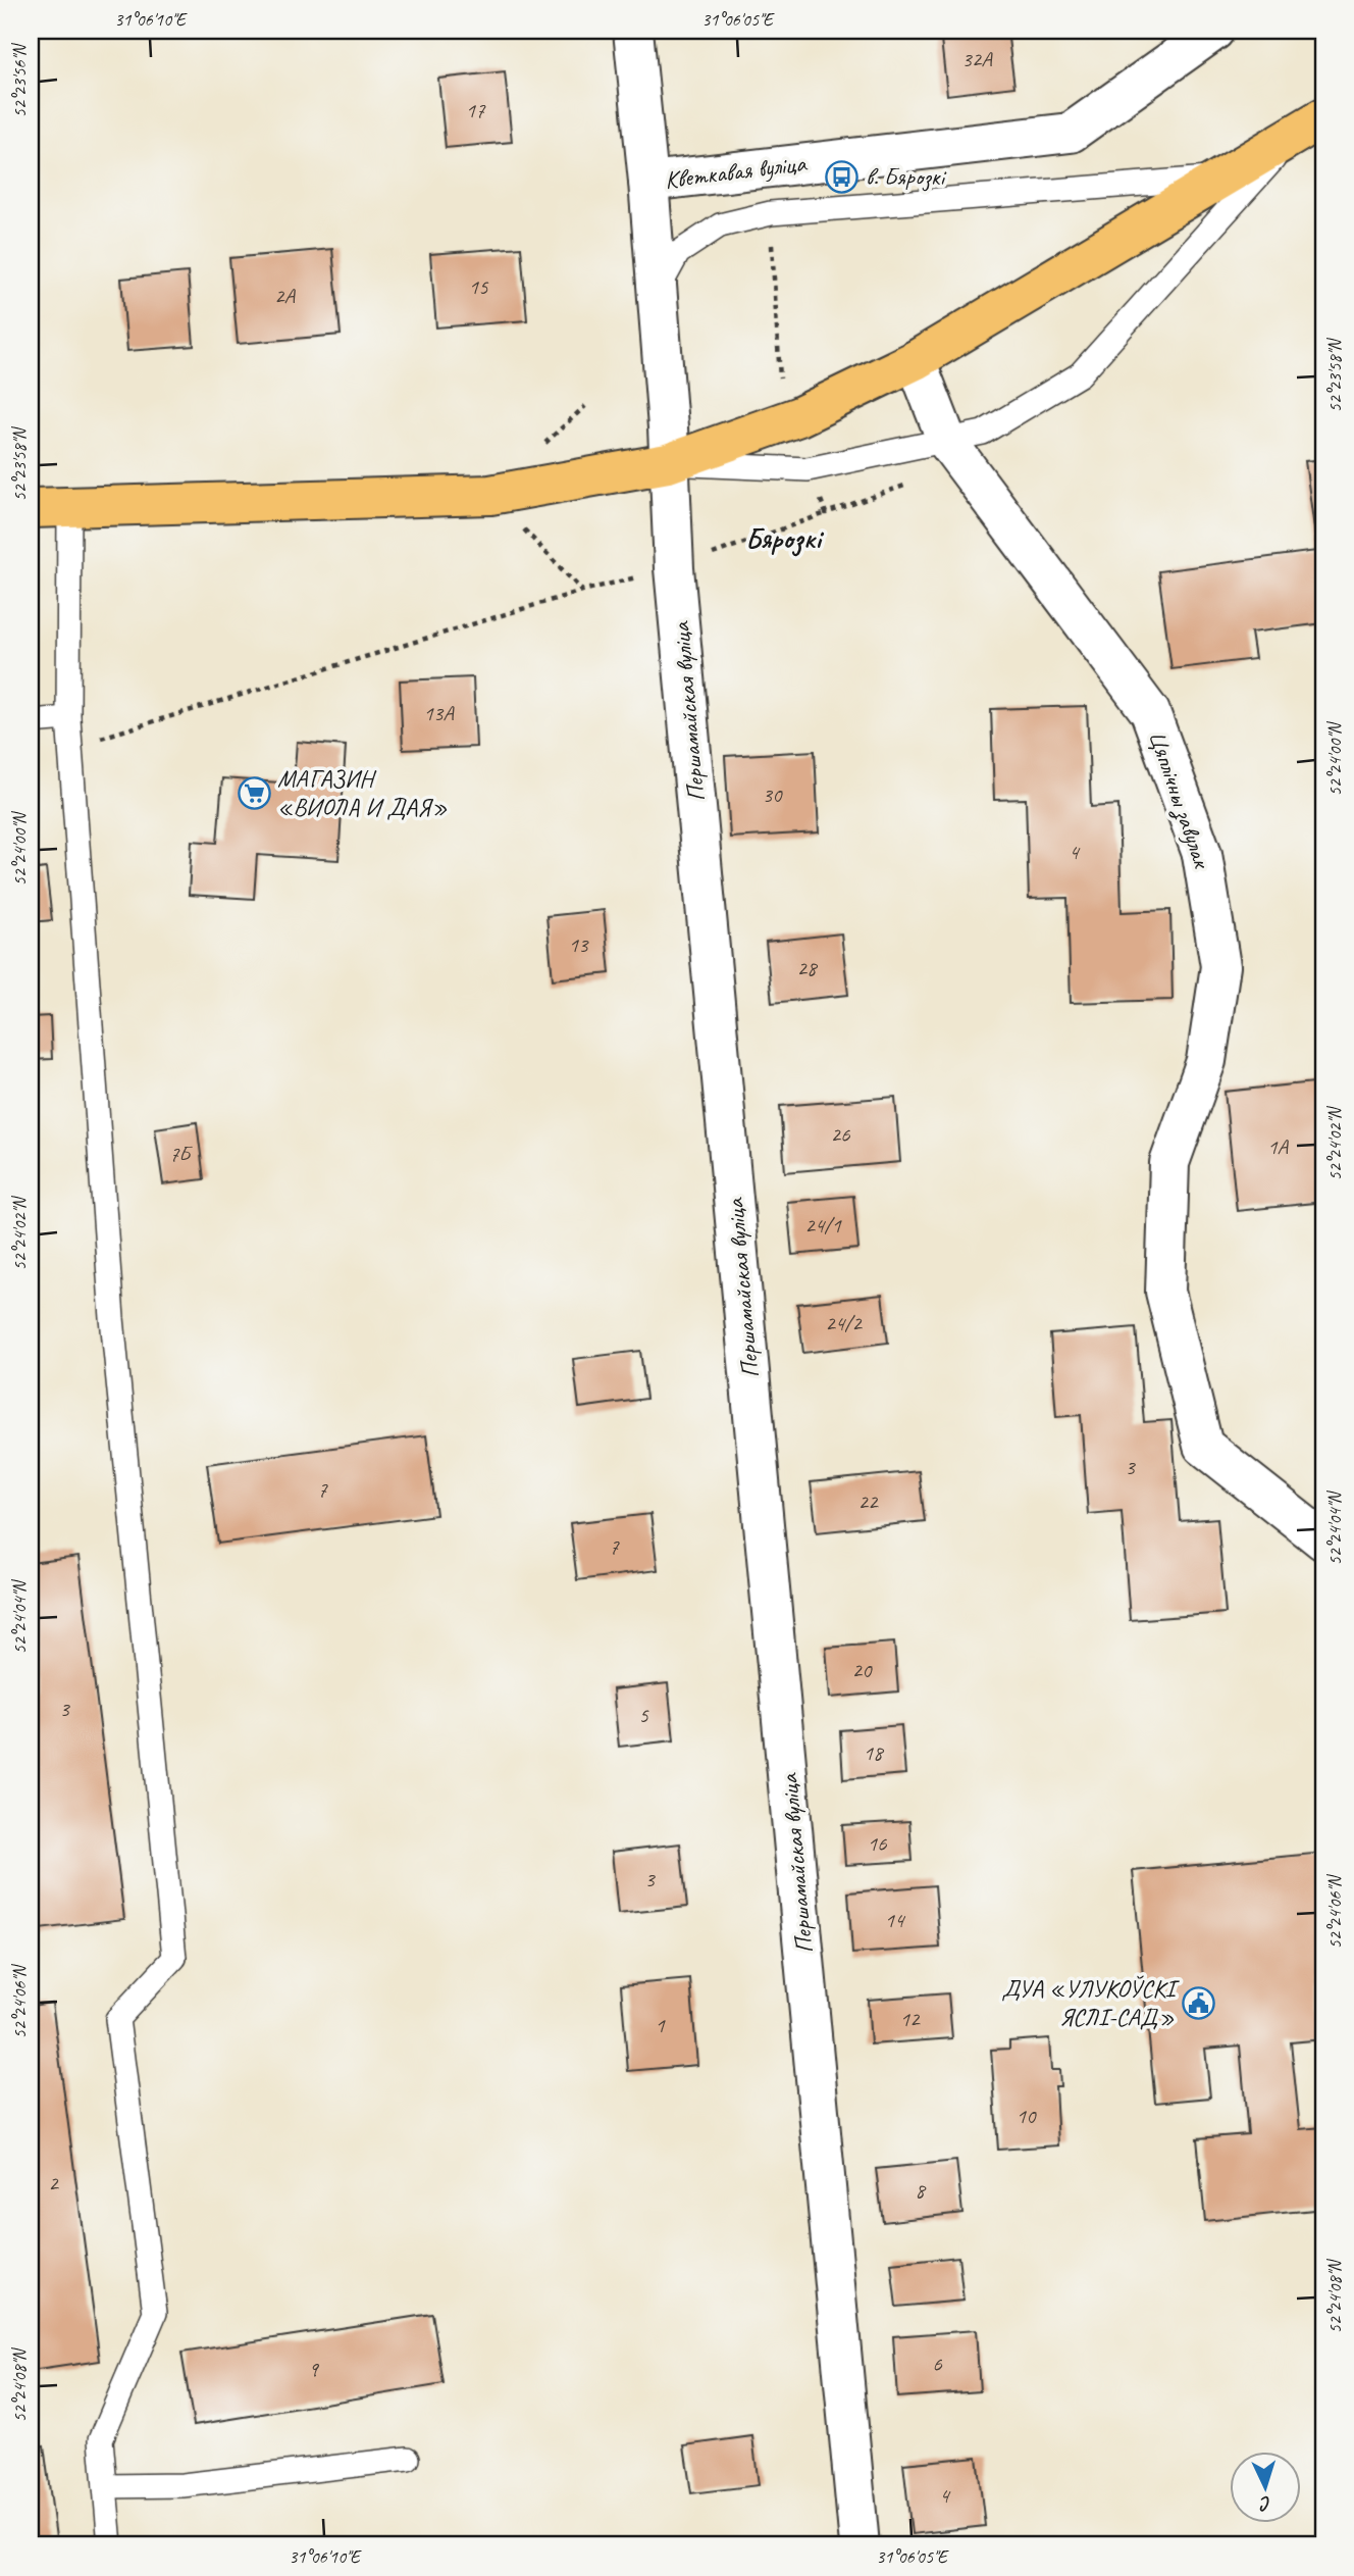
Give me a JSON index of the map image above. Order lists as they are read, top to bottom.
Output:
{
  "streets": {
    "street": ["Кветкавая вуліца", "Першамайская вуліца", "Цяплічны завулак"]
  },
  "crossings": [
    ["Кветкавая вуліца", "Першамайская вуліца"]
  ],
  "districts": ["Бярозкі"],
  "places": {
    "bus stop": ["в. Бярозкі"],
    "supermarket": ["МАГАЗИН «ВИОЛА И ДАЯ»"],
    "public building": ["ДУА «УЛУКОЎСКІ ЯСЛІ-САД»"]
  },
  "house_numbers": [
    "32А",
    "17",
    "15",
    "2А",
    "13А",
    "30",
    "4",
    "13",
    "28",
    "26",
    "1А",
    "7Б",
    "24/1",
    "24/2",
    "3",
    "7",
    "22",
    "7",
    "20",
    "3",
    "5",
    "18",
    "16",
    "3",
    "14",
    "12",
    "1",
    "10",
    "2",
    "8",
    "6",
    "9",
    "4"
  ],
  "north": "bottom",
  "coordinates": [
    "31°06'10\"E",
    "31°06'05\"E",
    "52°23'56\"N",
    "52°23'58\"N",
    "52°24'00\"N",
    "52°24'02\"N",
    "52°24'04\"N",
    "52°24'06\"N",
    "52°24'08\"N"
  ]
}
